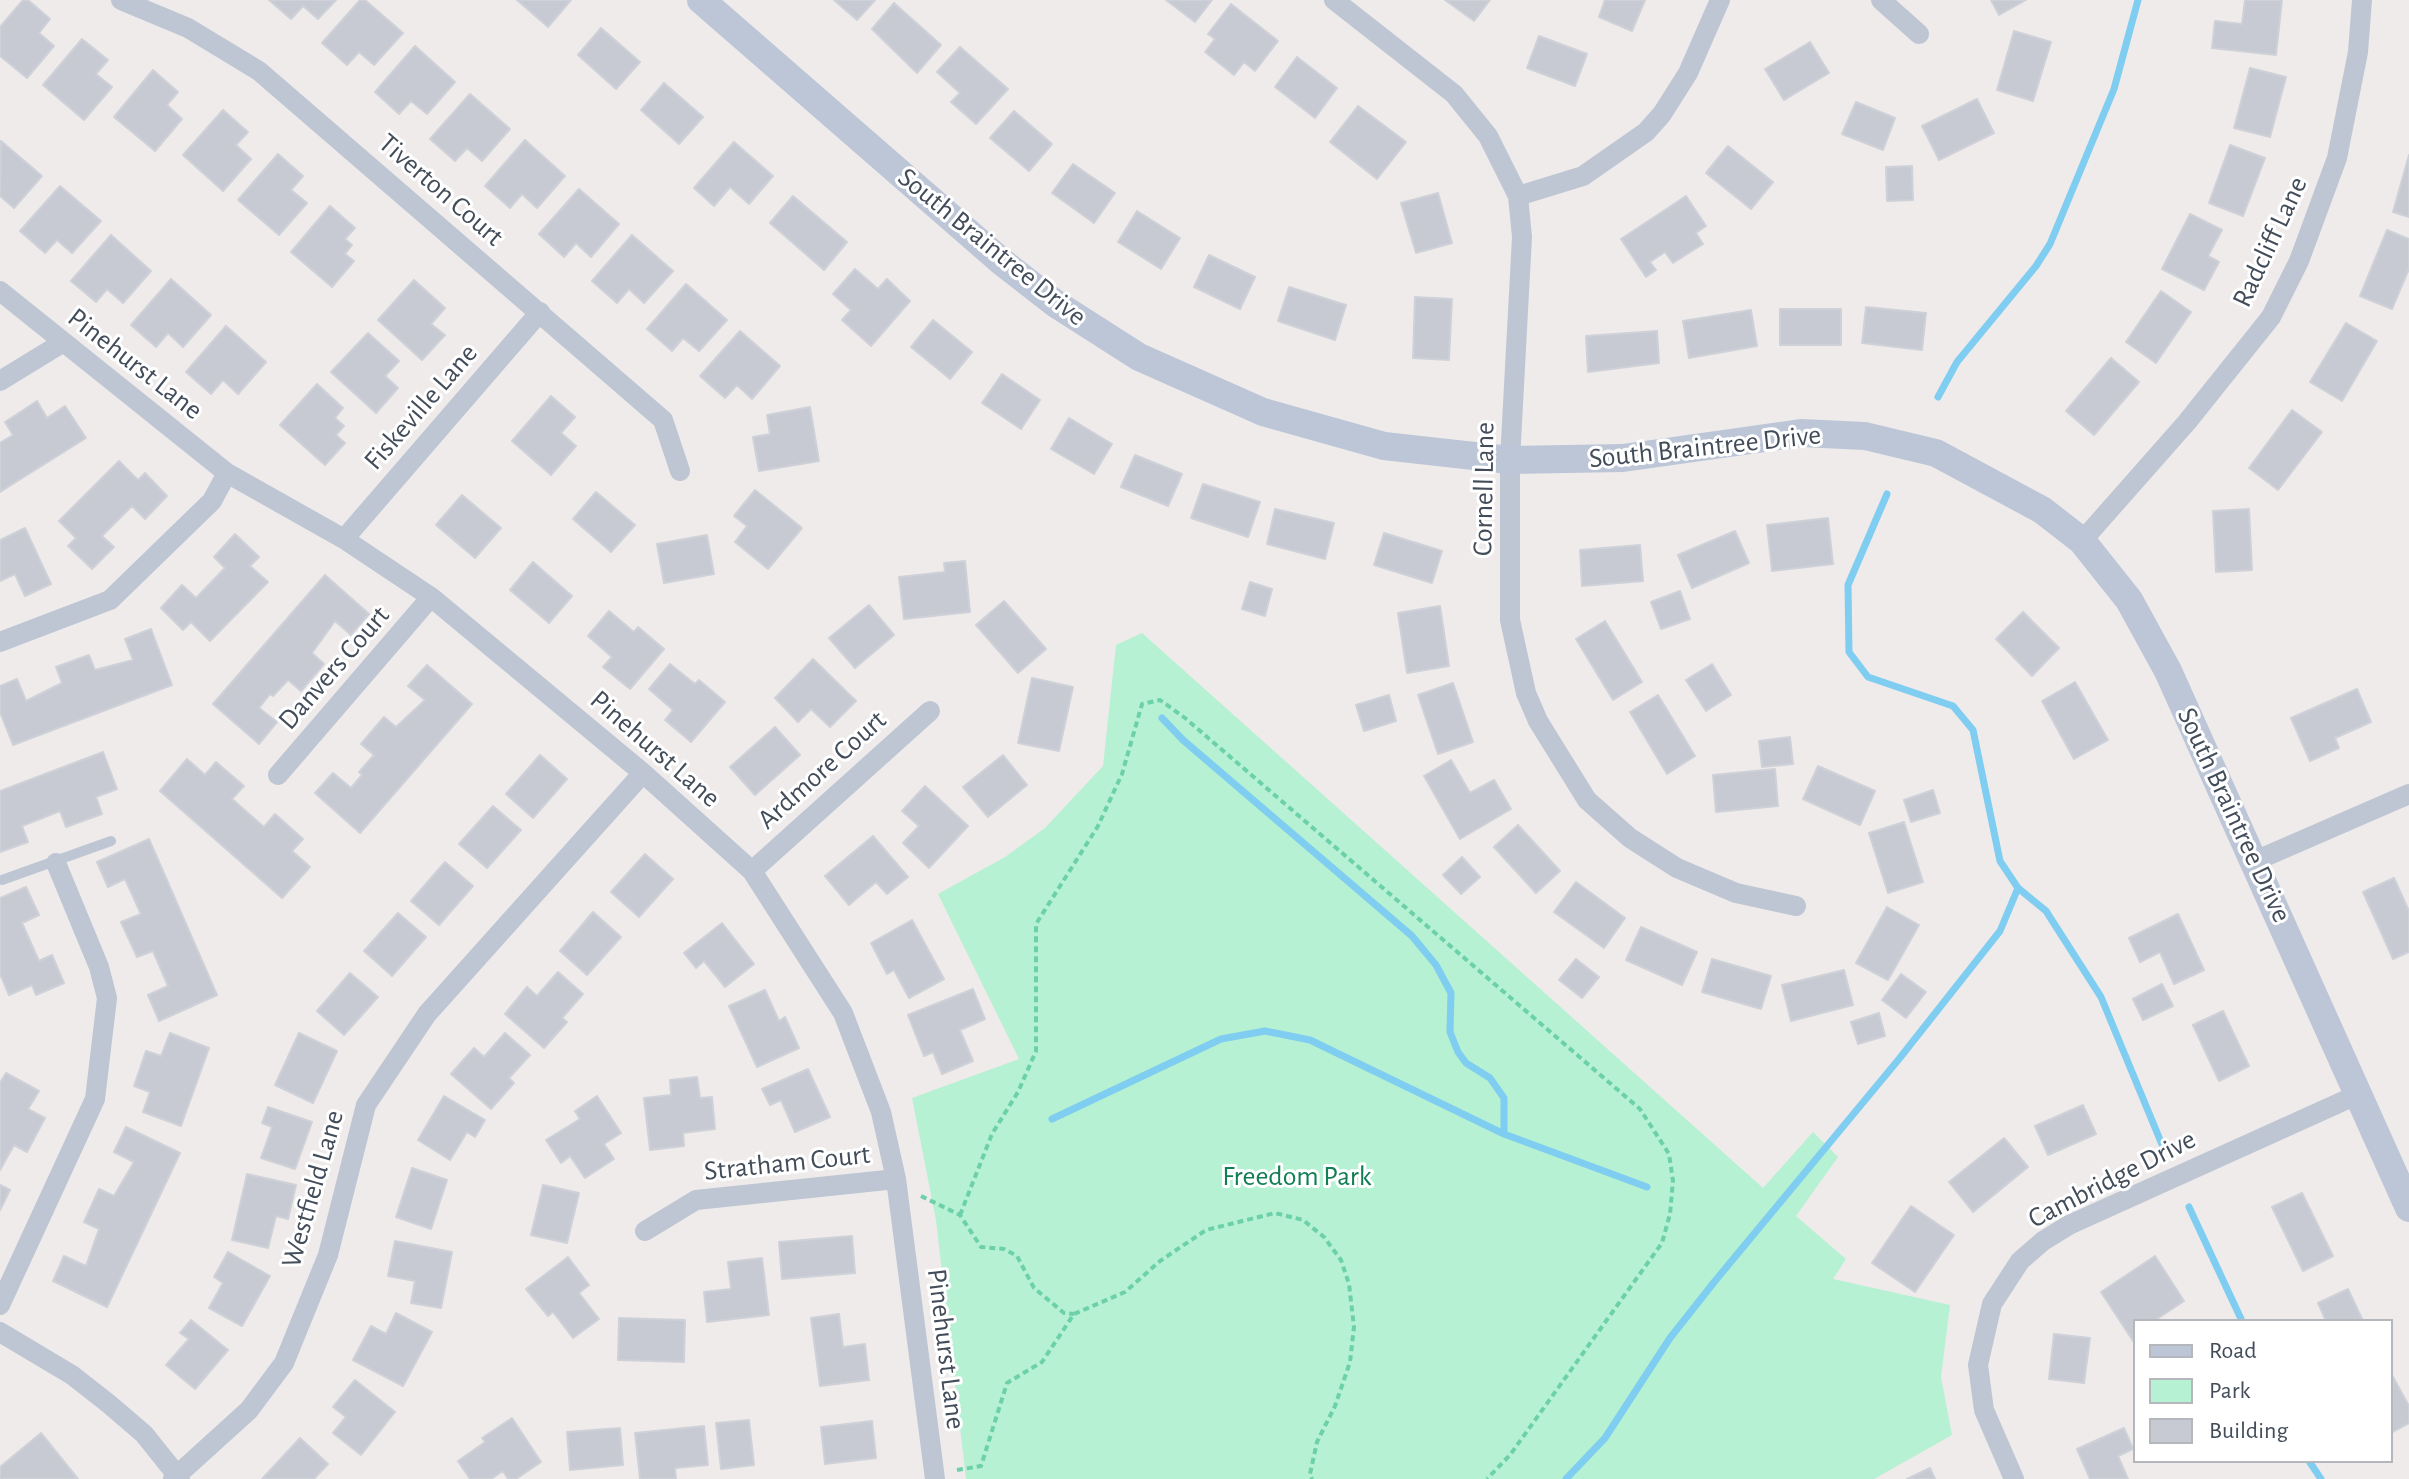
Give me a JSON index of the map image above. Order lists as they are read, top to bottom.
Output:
{
  "streets": {
    "street": [
      "Tiverton Court",
      "Radcliff Lane",
      "South Braintree Drive",
      "Pinehurst Lane",
      "Fiskeville Lane",
      "Cornell Lane",
      "Danvers Court",
      "Ardmore Court",
      "Stratham Court",
      "Cambridge Drive",
      "Westfield Lane"
    ]
  },
  "crossings": [
    ["Tiverton Court", "Fiskeville Lane"],
    ["Radcliff Lane", "South Braintree Drive"],
    ["South Braintree Drive", "Cornell Lane"],
    ["South Braintree Drive", "Cambridge Drive"],
    ["Pinehurst Lane", "Fiskeville Lane"],
    ["Pinehurst Lane", "Danvers Court"],
    ["Pinehurst Lane", "Ardmore Court"],
    ["Pinehurst Lane", "Stratham Court"],
    ["Pinehurst Lane", "Westfield Lane"]
  ],
  "parks": ["Freedom Park"],
  "legend": ["Road", "Park", "Building"]
}
